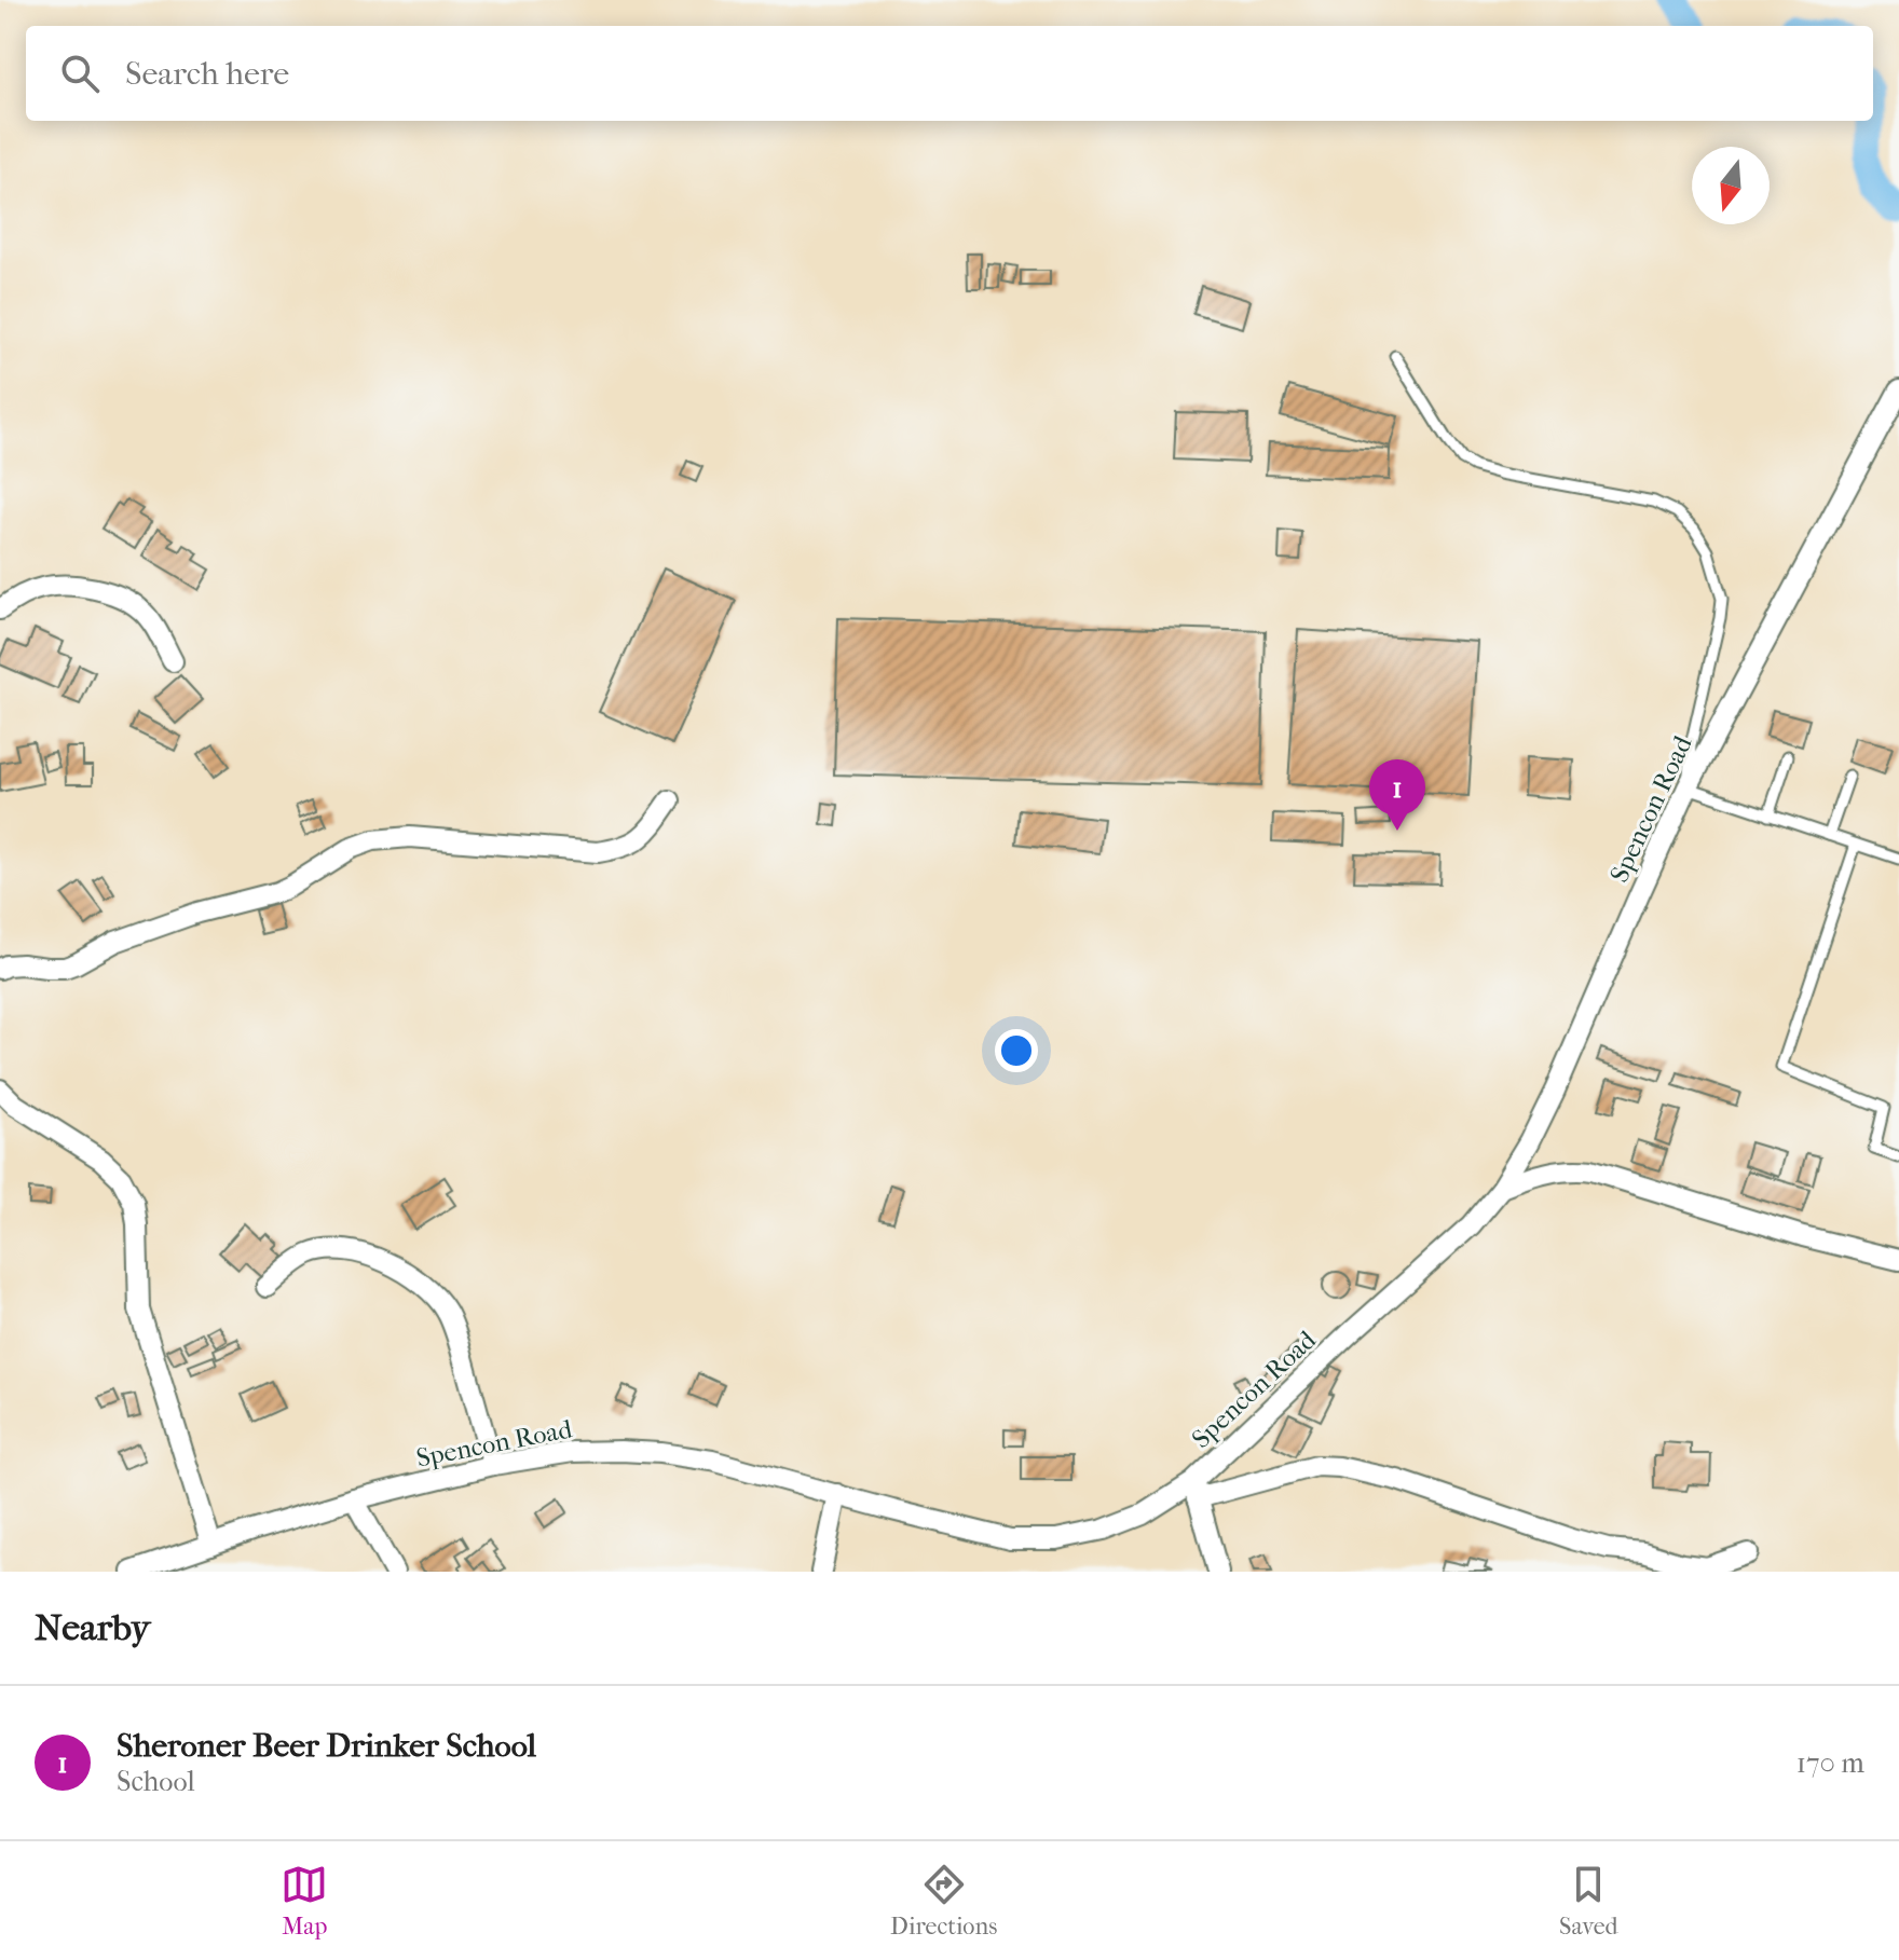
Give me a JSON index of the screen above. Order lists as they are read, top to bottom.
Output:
{
  "streets": {
    "street": ["Spencon Road"]
  },
  "north": "bottom",
  "page": {
    "search": "Search here",
    "pins": "1",
    "heading": "Nearby",
    "list": [
      {
        "mark": "1",
        "name": "Sheroner Beer Drinker School",
        "note": "School",
        "value": "170 m"
      }
    ],
    "nav": ["Map", "Directions", "Saved"]
  }
}
